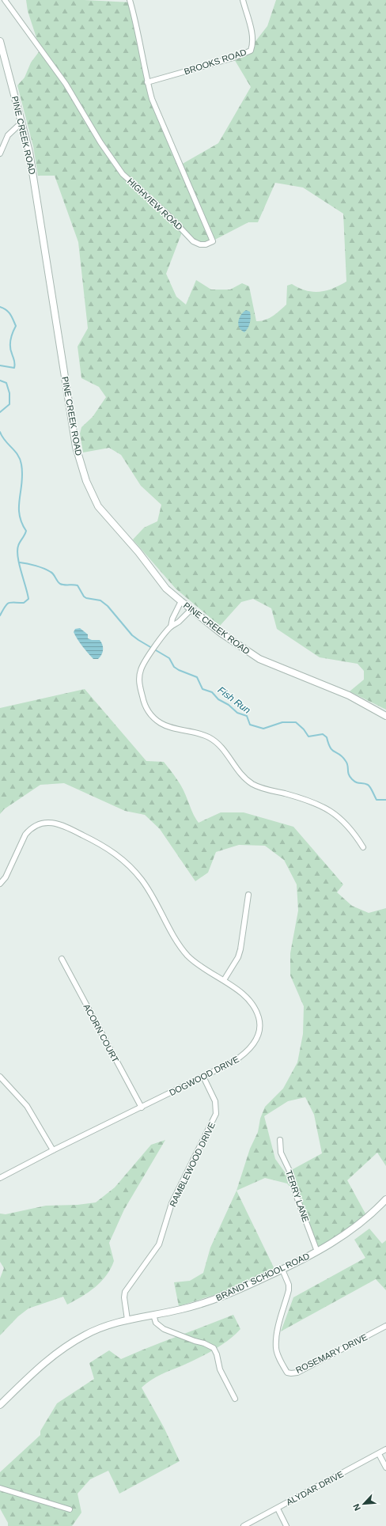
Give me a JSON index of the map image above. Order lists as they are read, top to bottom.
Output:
{
  "streets": {
    "street": [
      "BROOKS ROAD",
      "PINE CREEK ROAD",
      "HIGHVIEW ROAD",
      "ACORN COURT",
      "DOGWOOD DRIVE",
      "RAMBLEWOOD DRIVE",
      "TERRY LANE",
      "BRANDT SCHOOL ROAD",
      "ROSEMARY DRIVE",
      "ALYDAR DRIVE"
    ]
  },
  "crossings": [
    ["BROOKS ROAD", "HIGHVIEW ROAD"],
    ["ACORN COURT", "DOGWOOD DRIVE"],
    ["DOGWOOD DRIVE", "RAMBLEWOOD DRIVE"],
    ["RAMBLEWOOD DRIVE", "BRANDT SCHOOL ROAD"],
    ["TERRY LANE", "BRANDT SCHOOL ROAD"],
    ["BRANDT SCHOOL ROAD", "ROSEMARY DRIVE"]
  ],
  "water": ["Fish Run"],
  "north": "bottom left"
}
